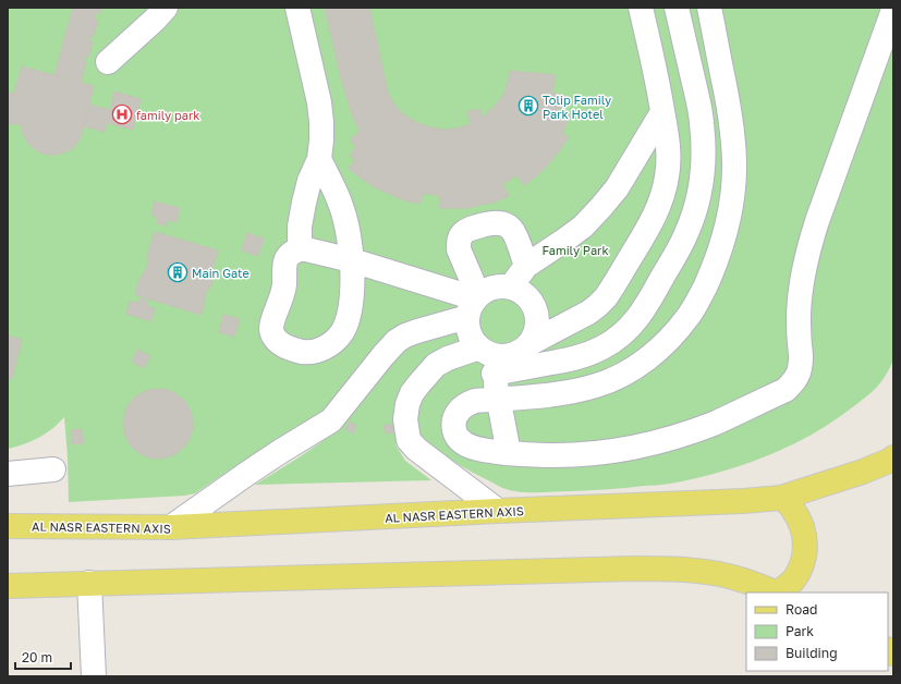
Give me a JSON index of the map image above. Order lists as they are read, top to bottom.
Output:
{
  "streets": {
    "main road": ["AL NASR EASTERN AXIS"]
  },
  "parks": ["Family Park"],
  "places": {
    "building": ["Tolip Family Park Hotel", "Main Gate"],
    "hospital": ["family park"]
  },
  "legend": ["Road", "Park", "Building"],
  "scale_bar": "20 m"
}
